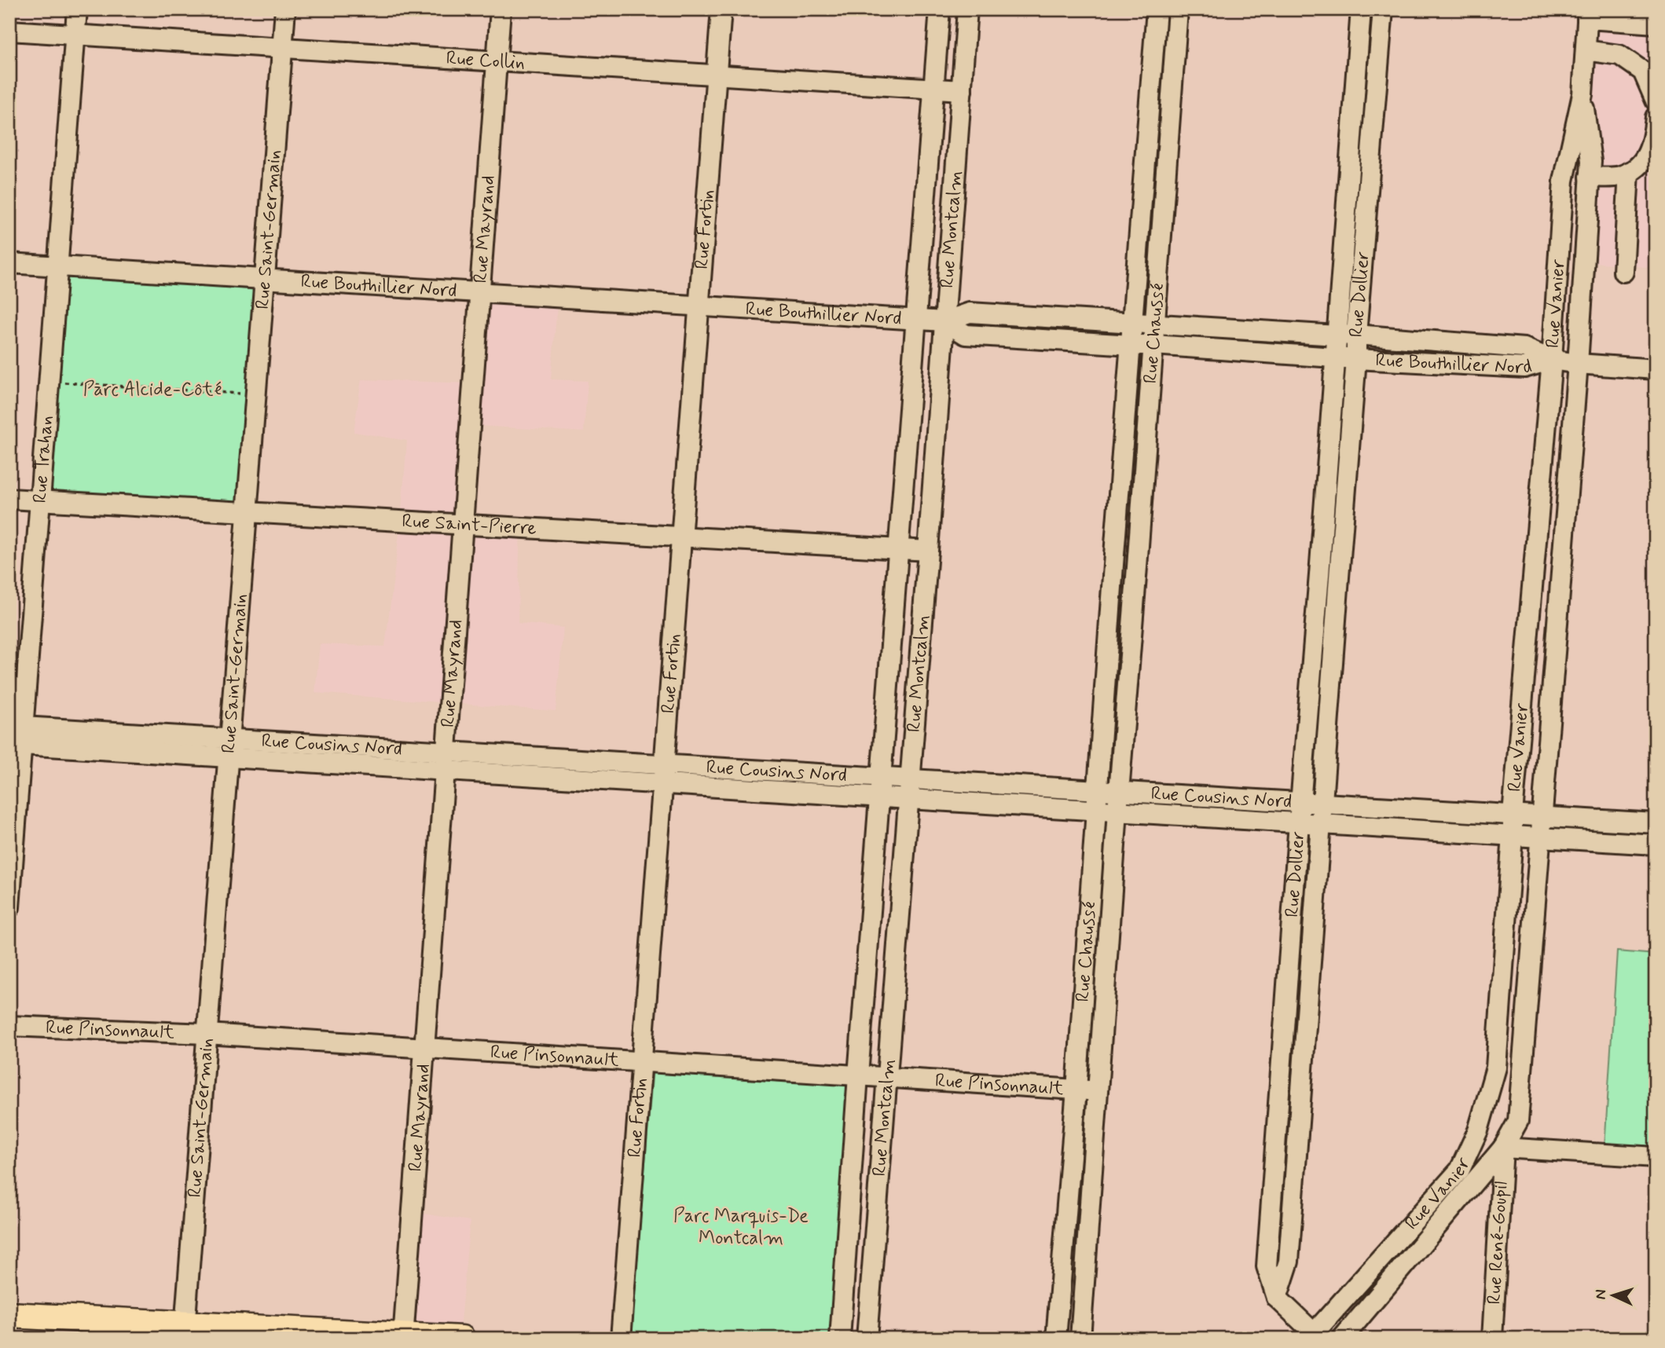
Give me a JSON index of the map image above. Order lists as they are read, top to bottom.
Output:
{
  "streets": {
    "street": [
      "Rue Collin",
      "Rue Saint-Germain",
      "Rue Mayrand",
      "Rue Fortin",
      "Rue Montcalm",
      "Rue Bouthillier Nord",
      "Rue Dollier",
      "Rue Vanier",
      "Rue Chaussé",
      "Rue Trahan",
      "Rue Saint-Pierre",
      "Rue Cousins Nord",
      "Rue Pinsonnault",
      "Rue René-Goupil"
    ]
  },
  "crossings": [
    ["Rue Collin", "Rue Saint-Germain"],
    ["Rue Collin", "Rue Mayrand"],
    ["Rue Collin", "Rue Fortin"],
    ["Rue Collin", "Rue Montcalm"],
    ["Rue Collin", "Rue Trahan"],
    ["Rue Saint-Germain", "Rue Bouthillier Nord"],
    ["Rue Saint-Germain", "Rue Saint-Pierre"],
    ["Rue Saint-Germain", "Rue Cousins Nord"],
    ["Rue Saint-Germain", "Rue Pinsonnault"],
    ["Rue Mayrand", "Rue Bouthillier Nord"],
    ["Rue Mayrand", "Rue Saint-Pierre"],
    ["Rue Mayrand", "Rue Cousins Nord"],
    ["Rue Mayrand", "Rue Pinsonnault"],
    ["Rue Fortin", "Rue Bouthillier Nord"],
    ["Rue Fortin", "Rue Saint-Pierre"],
    ["Rue Fortin", "Rue Cousins Nord"],
    ["Rue Fortin", "Rue Pinsonnault"],
    ["Rue Montcalm", "Rue Bouthillier Nord"],
    ["Rue Montcalm", "Rue Saint-Pierre"],
    ["Rue Montcalm", "Rue Cousins Nord"],
    ["Rue Montcalm", "Rue Pinsonnault"],
    ["Rue Bouthillier Nord", "Rue Dollier"],
    ["Rue Bouthillier Nord", "Rue Vanier"],
    ["Rue Bouthillier Nord", "Rue Chaussé"],
    ["Rue Bouthillier Nord", "Rue Trahan"],
    ["Rue Dollier", "Rue Vanier"],
    ["Rue Dollier", "Rue Cousins Nord"],
    ["Rue Vanier", "Rue Cousins Nord"],
    ["Rue Vanier", "Rue René-Goupil"],
    ["Rue Chaussé", "Rue Cousins Nord"],
    ["Rue Chaussé", "Rue Pinsonnault"],
    ["Rue Trahan", "Rue Saint-Pierre"],
    ["Rue Trahan", "Rue Cousins Nord"]
  ],
  "parks": ["Parc Alcide-Côté", "Parc Marquis-De Montcalm"],
  "north": "left"
}
